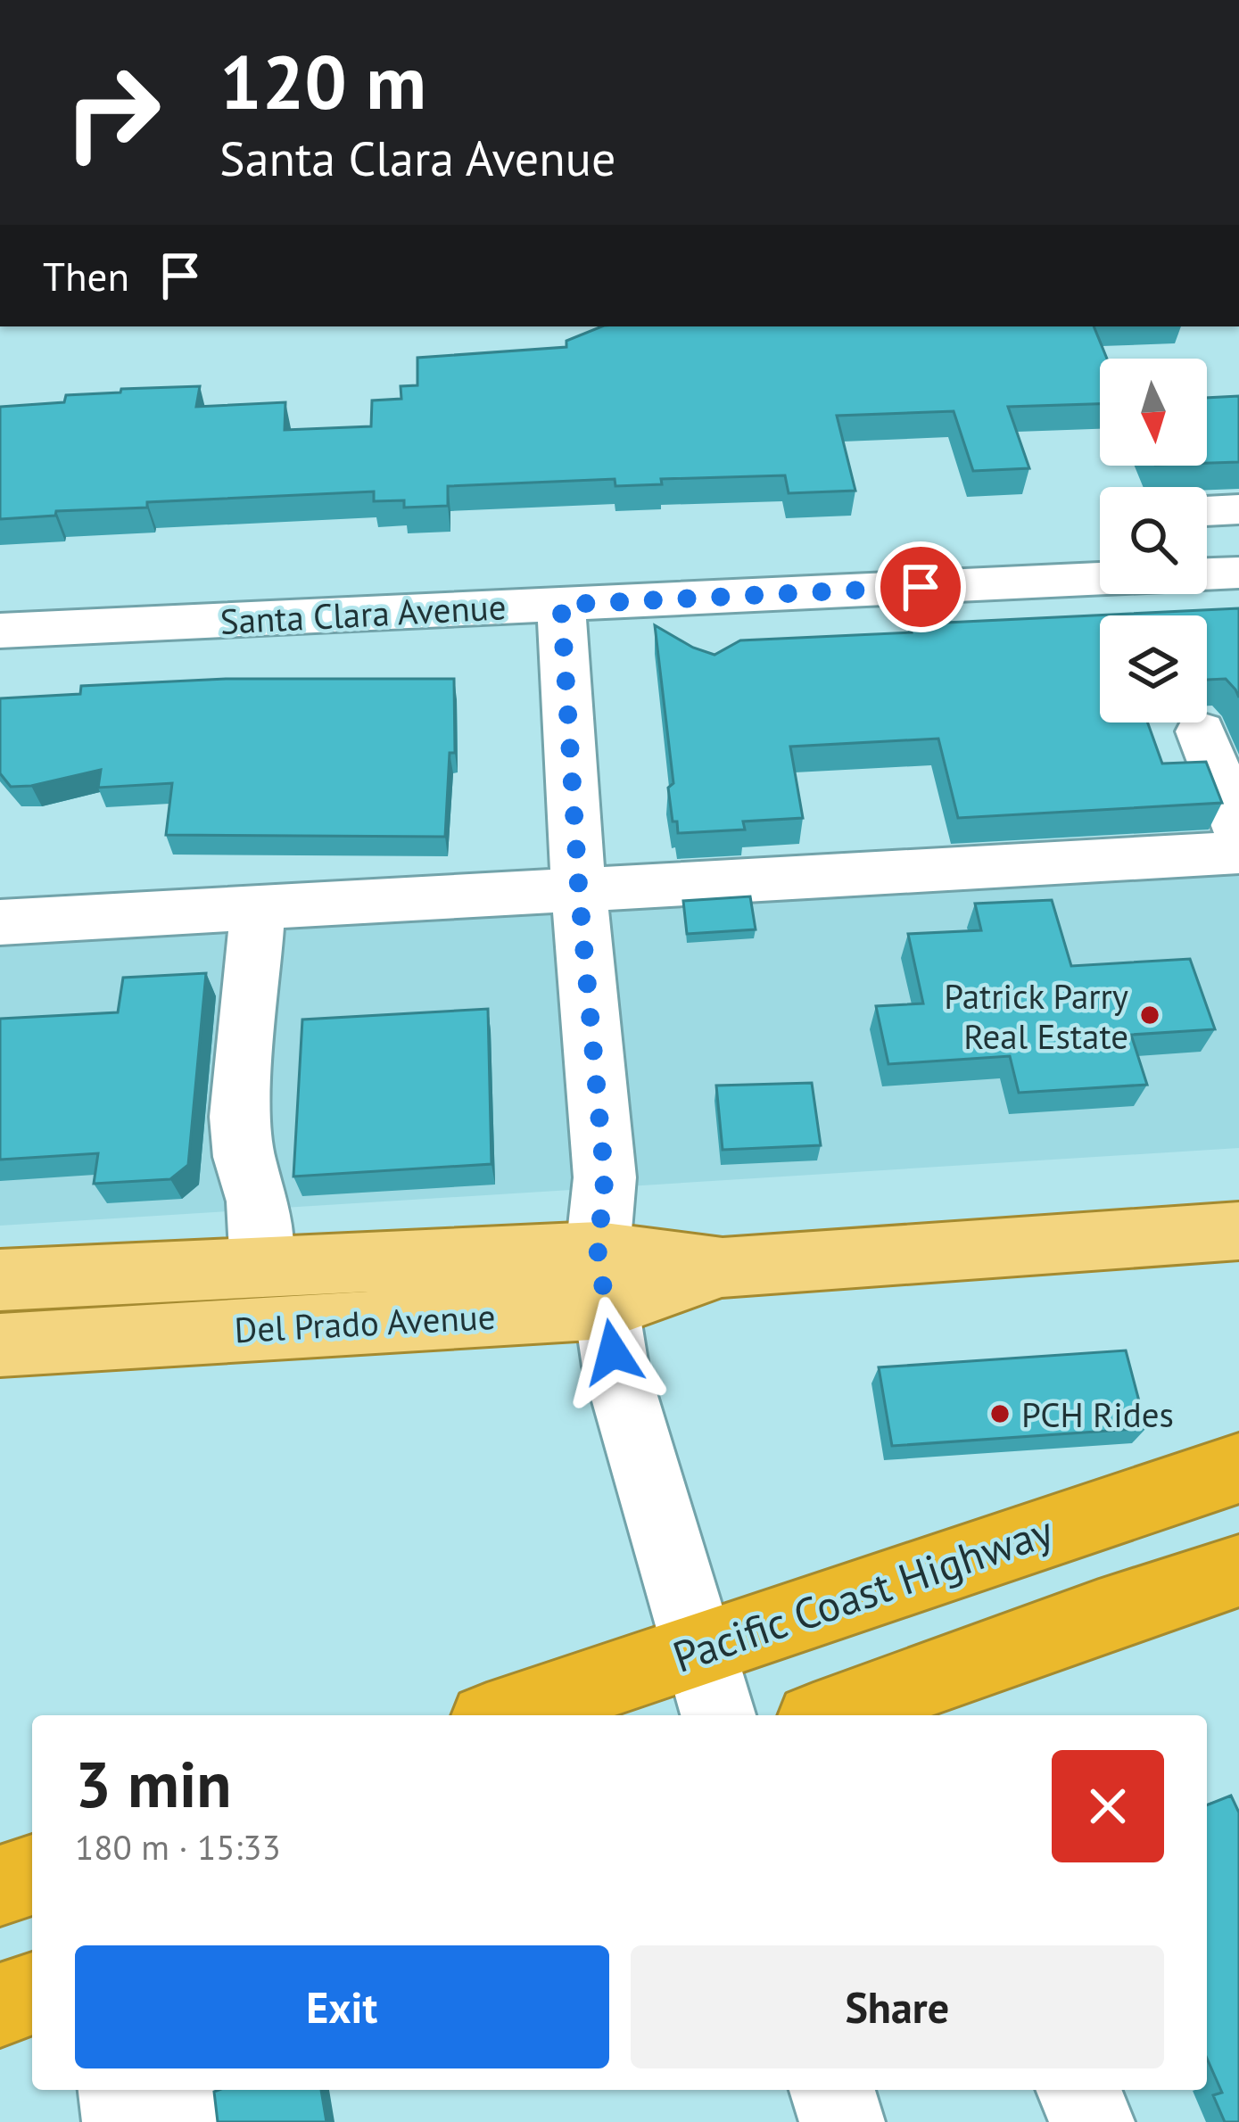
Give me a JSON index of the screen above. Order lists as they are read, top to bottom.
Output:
{
  "streets": {
    "highway": ["Pacific Coast Highway"],
    "main road": ["Del Prado Avenue"],
    "street": ["Santa Clara Avenue"]
  },
  "places": ["Patrick Parry Real Estate", "PCH Rides"],
  "north": "bottom",
  "page": {
    "turn": ["120 m", "Santa Clara Avenue"],
    "then": "Then",
    "heading": ["3 min", "180 m · 15:33"],
    "buttons": ["Exit", "Share"]
  }
}
